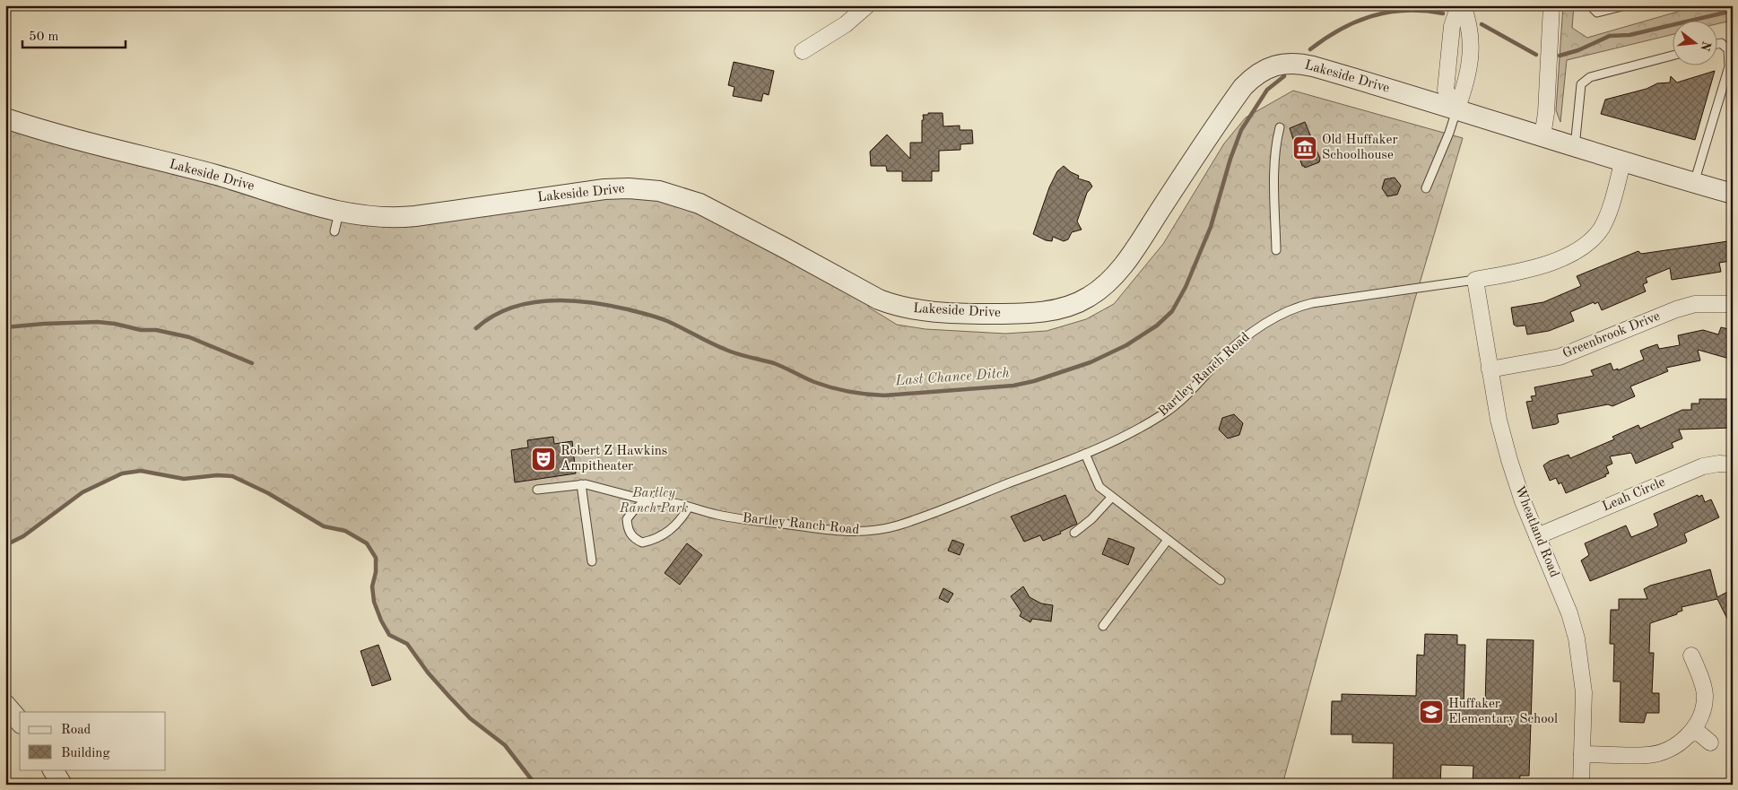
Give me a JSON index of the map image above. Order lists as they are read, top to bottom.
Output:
{
  "streets": {
    "street": [
      "Lakeside Drive",
      "Greenbrook Drive",
      "Bartley Ranch Road",
      "Leah Circle",
      "Wheatland Road"
    ]
  },
  "crossings": [
    ["Lakeside Drive", "Bartley Ranch Road"],
    ["Greenbrook Drive", "Wheatland Road"],
    ["Bartley Ranch Road", "Wheatland Road"],
    ["Leah Circle", "Wheatland Road"]
  ],
  "water": ["Last Chance Ditch"],
  "parks": ["Bartley Ranch Park"],
  "places": {
    "museum": ["Old Huffaker Schoolhouse"],
    "theatre": ["Robert Z Hawkins Ampitheater"],
    "school or university": ["Huffaker Elementary School"]
  },
  "legend": ["Road", "Building"],
  "scale_bar": "50 m",
  "north": "right"
}
